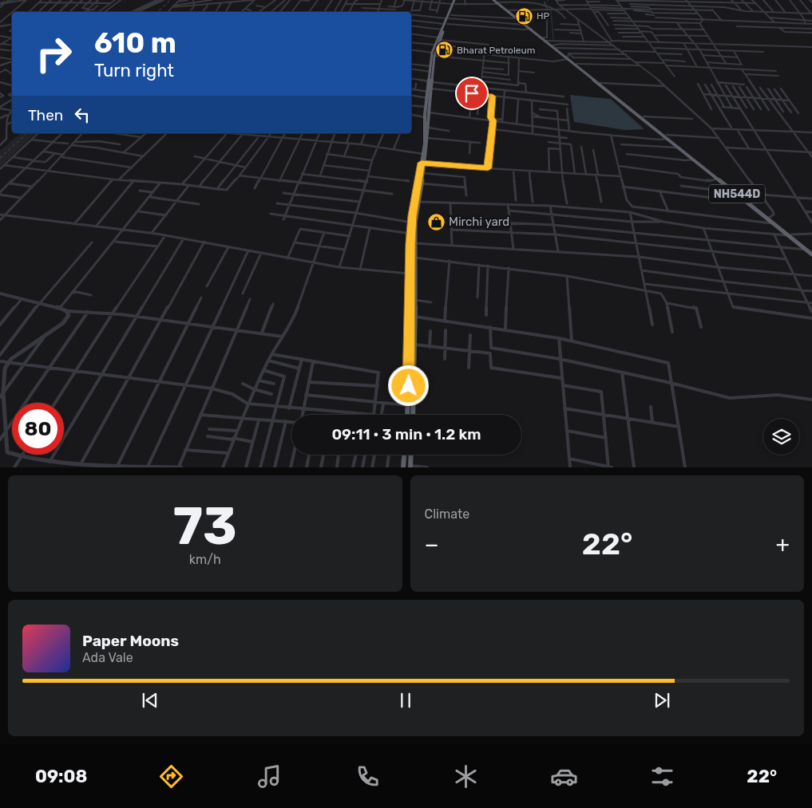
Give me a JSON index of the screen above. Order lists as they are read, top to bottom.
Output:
{
  "streets": {
    "highway": ["NH544D"]
  },
  "places": {
    "fuel station": ["HP", "Bharat Petroleum"],
    "shop": ["Mirchi yard"]
  },
  "page": {
    "turn": ["610 m", "Turn right"],
    "then": "Then",
    "limit": "80",
    "trip": "09:11 · 3 min · 1.2 km",
    "tile": [
      ["73", "km/h"],
      "Climate"
    ],
    "heat": ["−", "22°", "+"],
    "song": ["Paper Moons", "Ada Vale"],
    "tabs": ["09:08", "22°"]
  }
}
